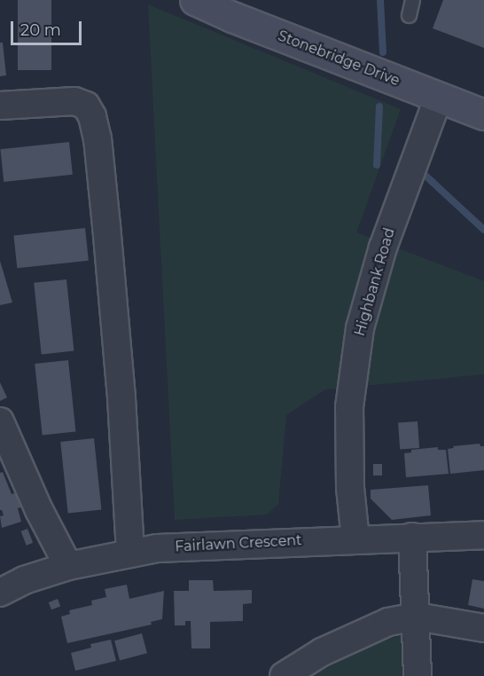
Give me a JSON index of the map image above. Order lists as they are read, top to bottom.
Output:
{
  "streets": {
    "street": ["Stonebridge Drive", "Highbank Road", "Fairlawn Crescent"]
  },
  "crossings": [
    ["Stonebridge Drive", "Highbank Road"],
    ["Highbank Road", "Fairlawn Crescent"]
  ],
  "scale_bar": "20 m"
}
